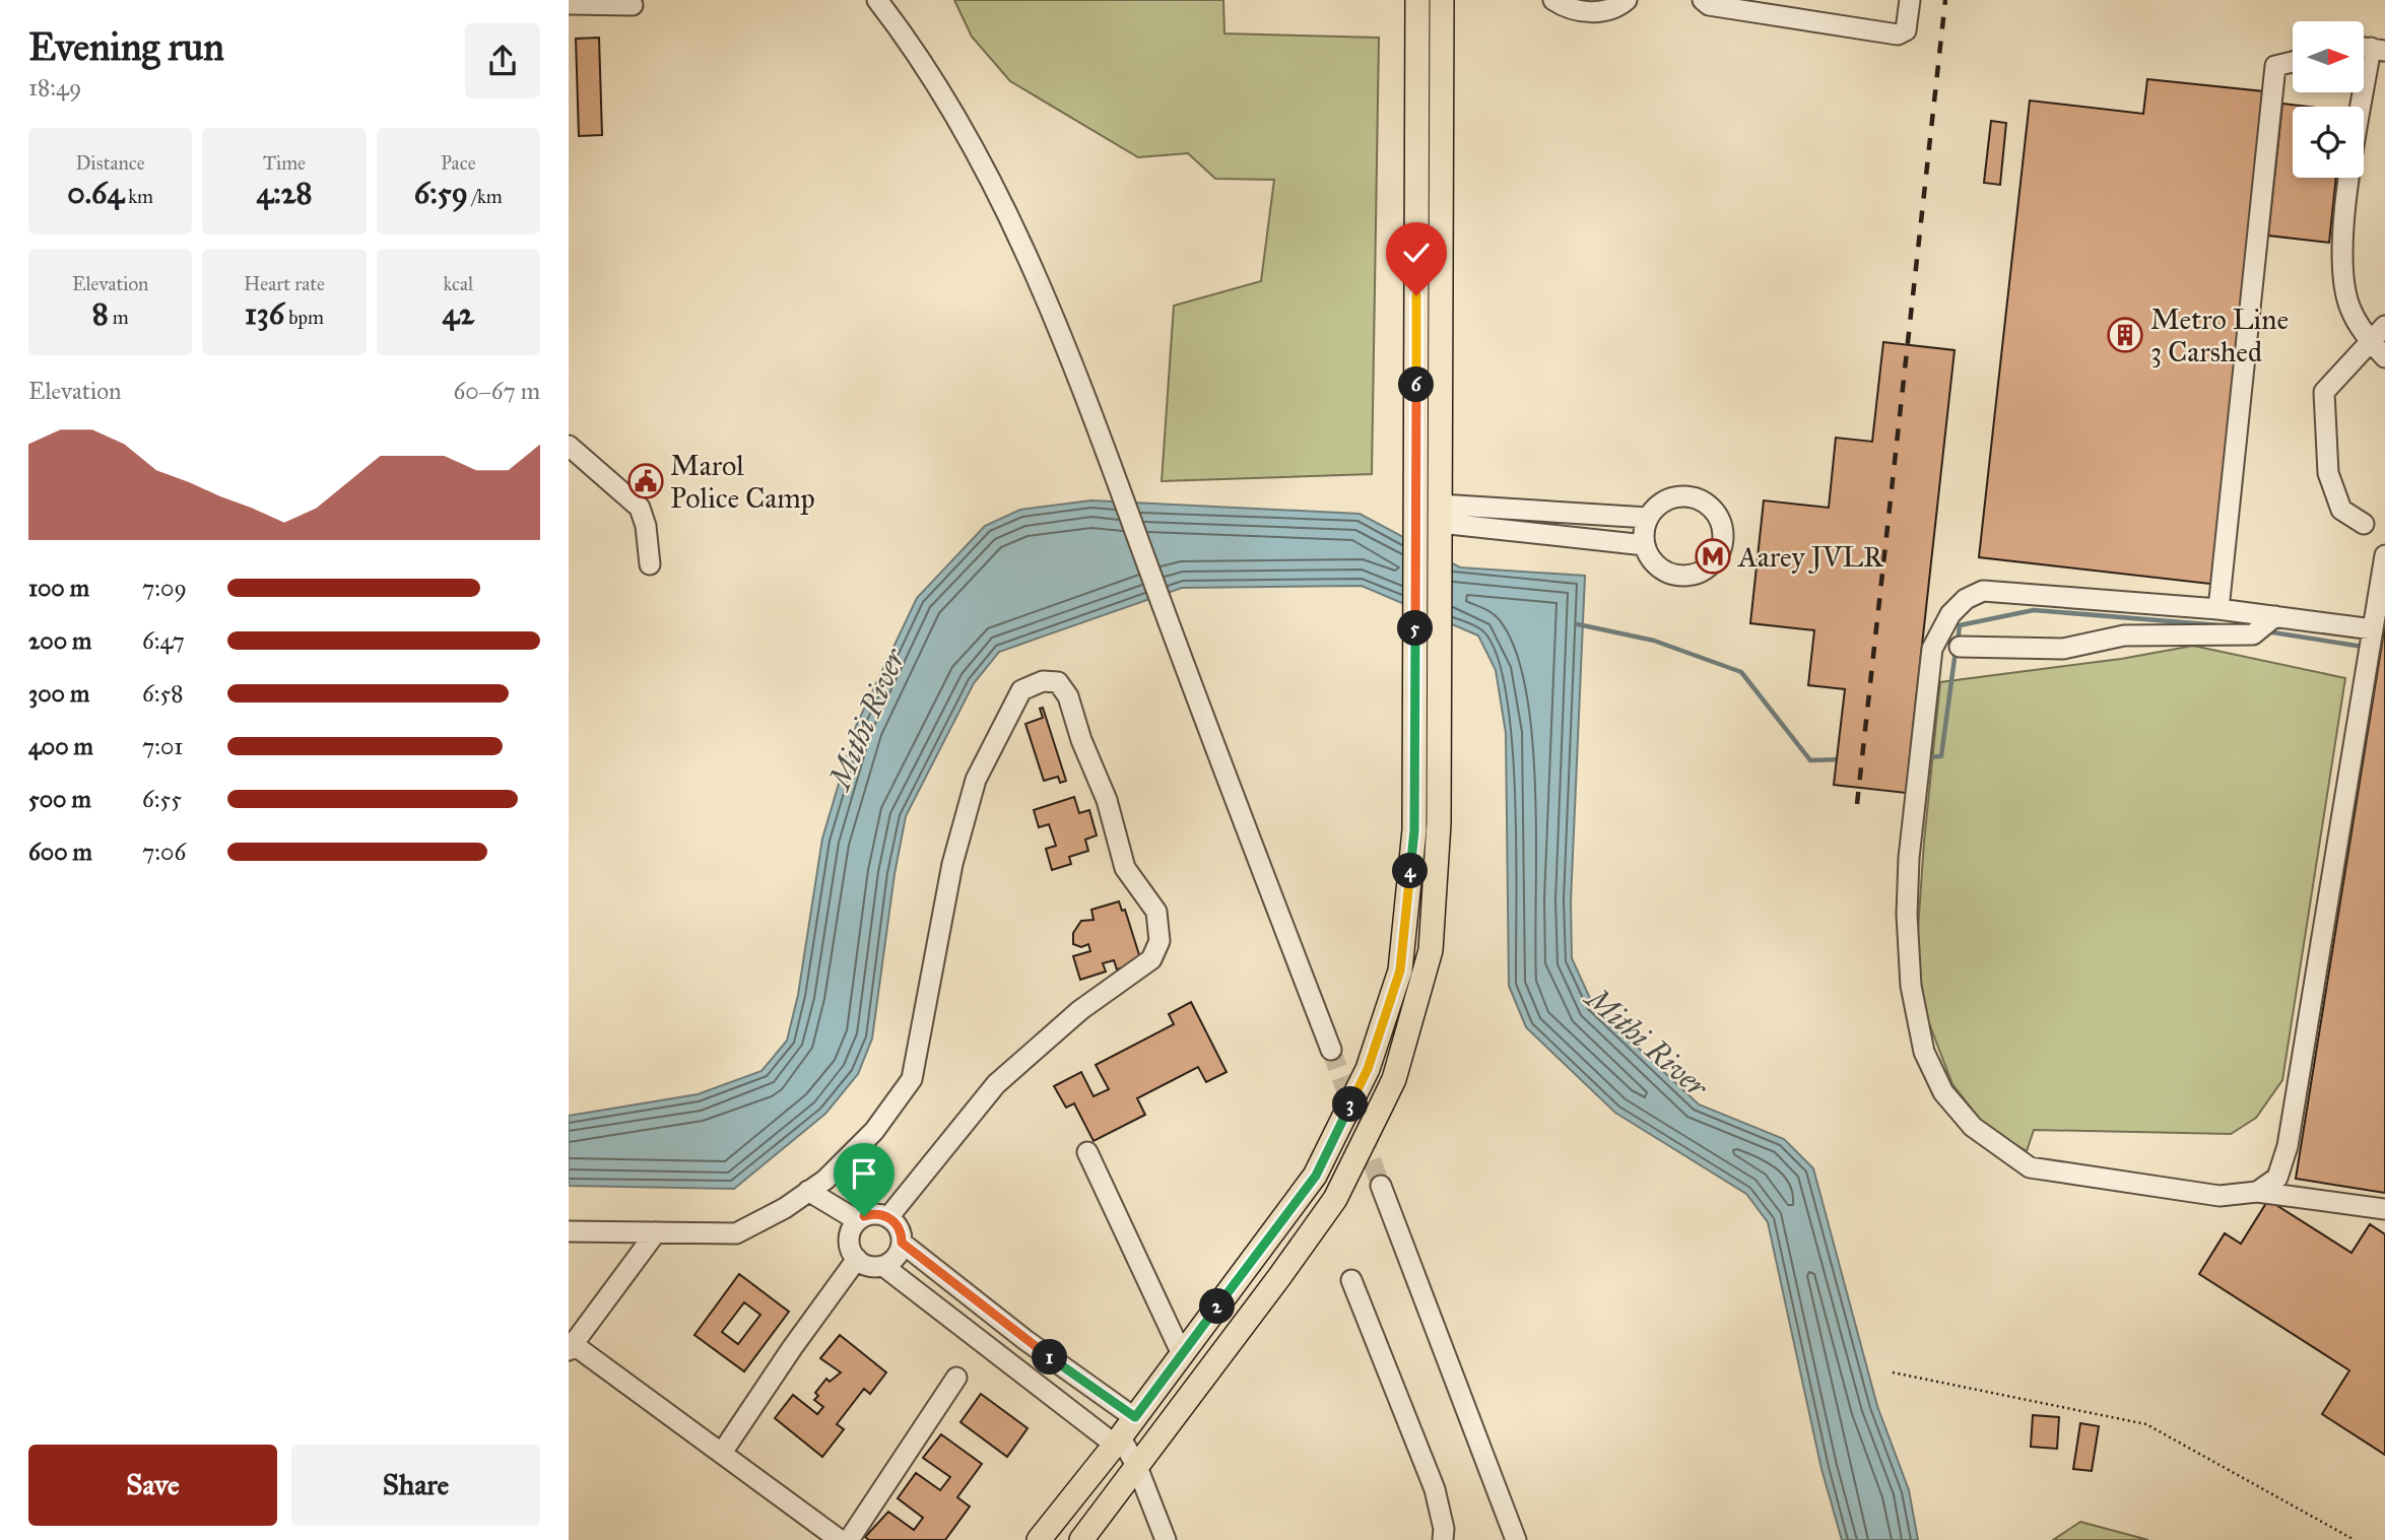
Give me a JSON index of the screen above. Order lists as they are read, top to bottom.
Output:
{
  "water": ["Mithi River"],
  "places": {
    "building": ["Metro Line 3 Carshed"],
    "public building": ["Marol Police Camp"],
    "metro station": ["Aarey JVLR"]
  },
  "north": "right",
  "page": {
    "heading": ["Evening run", "18:49"],
    "stats": [
      ["Distance", "0.64 km"],
      ["Time", "4:28"],
      ["Pace", "6:59 /km"],
      ["Elevation", "8 m"],
      ["Heart rate", "136 bpm"],
      ["kcal", "42"]
    ],
    "chart": ["Elevation", "60–67 m"],
    "pins": [
      "6",
      "5",
      "4",
      "3",
      "2",
      "1"
    ],
    "list": [
      {
        "name": "100 m",
        "note": "7:09"
      },
      {
        "name": "200 m",
        "note": "6:47"
      },
      {
        "name": "300 m",
        "note": "6:58"
      },
      {
        "name": "400 m",
        "note": "7:01"
      },
      {
        "name": "500 m",
        "note": "6:55"
      },
      {
        "name": "600 m",
        "note": "7:06"
      }
    ],
    "buttons": ["Save", "Share"]
  }
}
